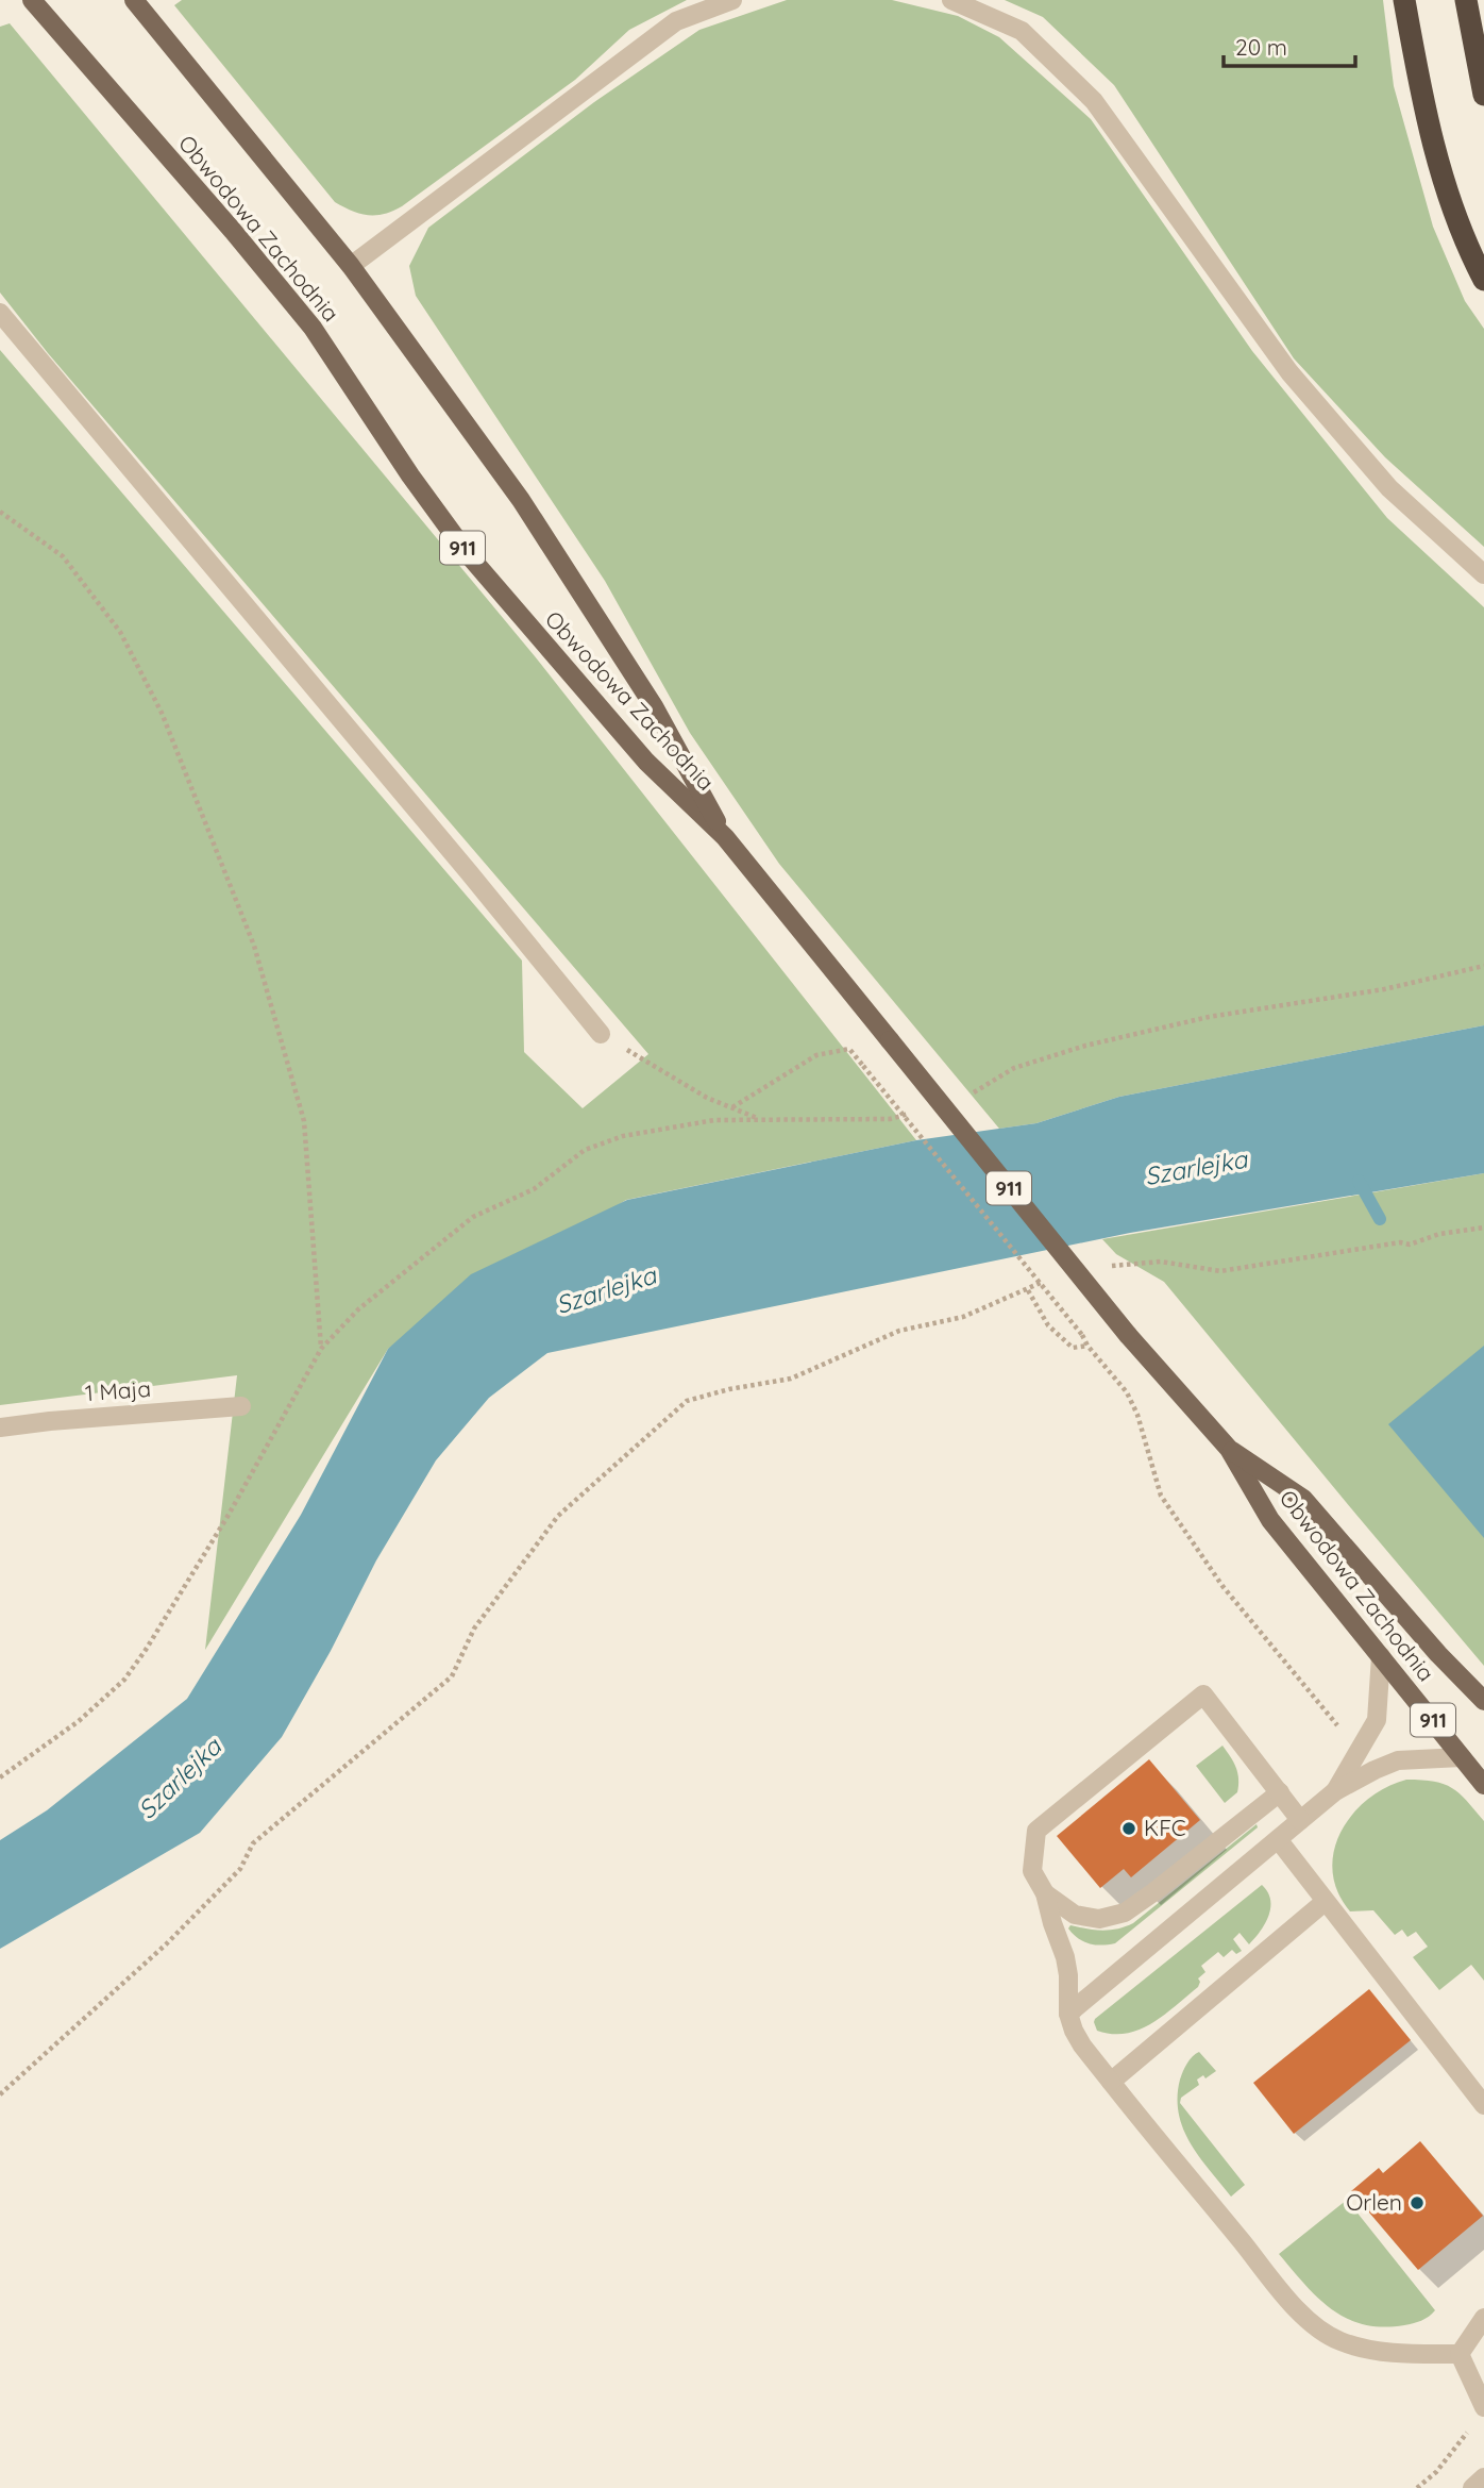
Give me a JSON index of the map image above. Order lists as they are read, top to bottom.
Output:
{
  "streets": {
    "main road": ["Obwodowa Zachodnia", "911"],
    "street": ["1 Maja"]
  },
  "crossings": [
    ["Obwodowa Zachodnia", "911"]
  ],
  "water": ["Szarlejka"],
  "places": ["KFC", "Orlen"],
  "scale_bar": "20 m"
}
